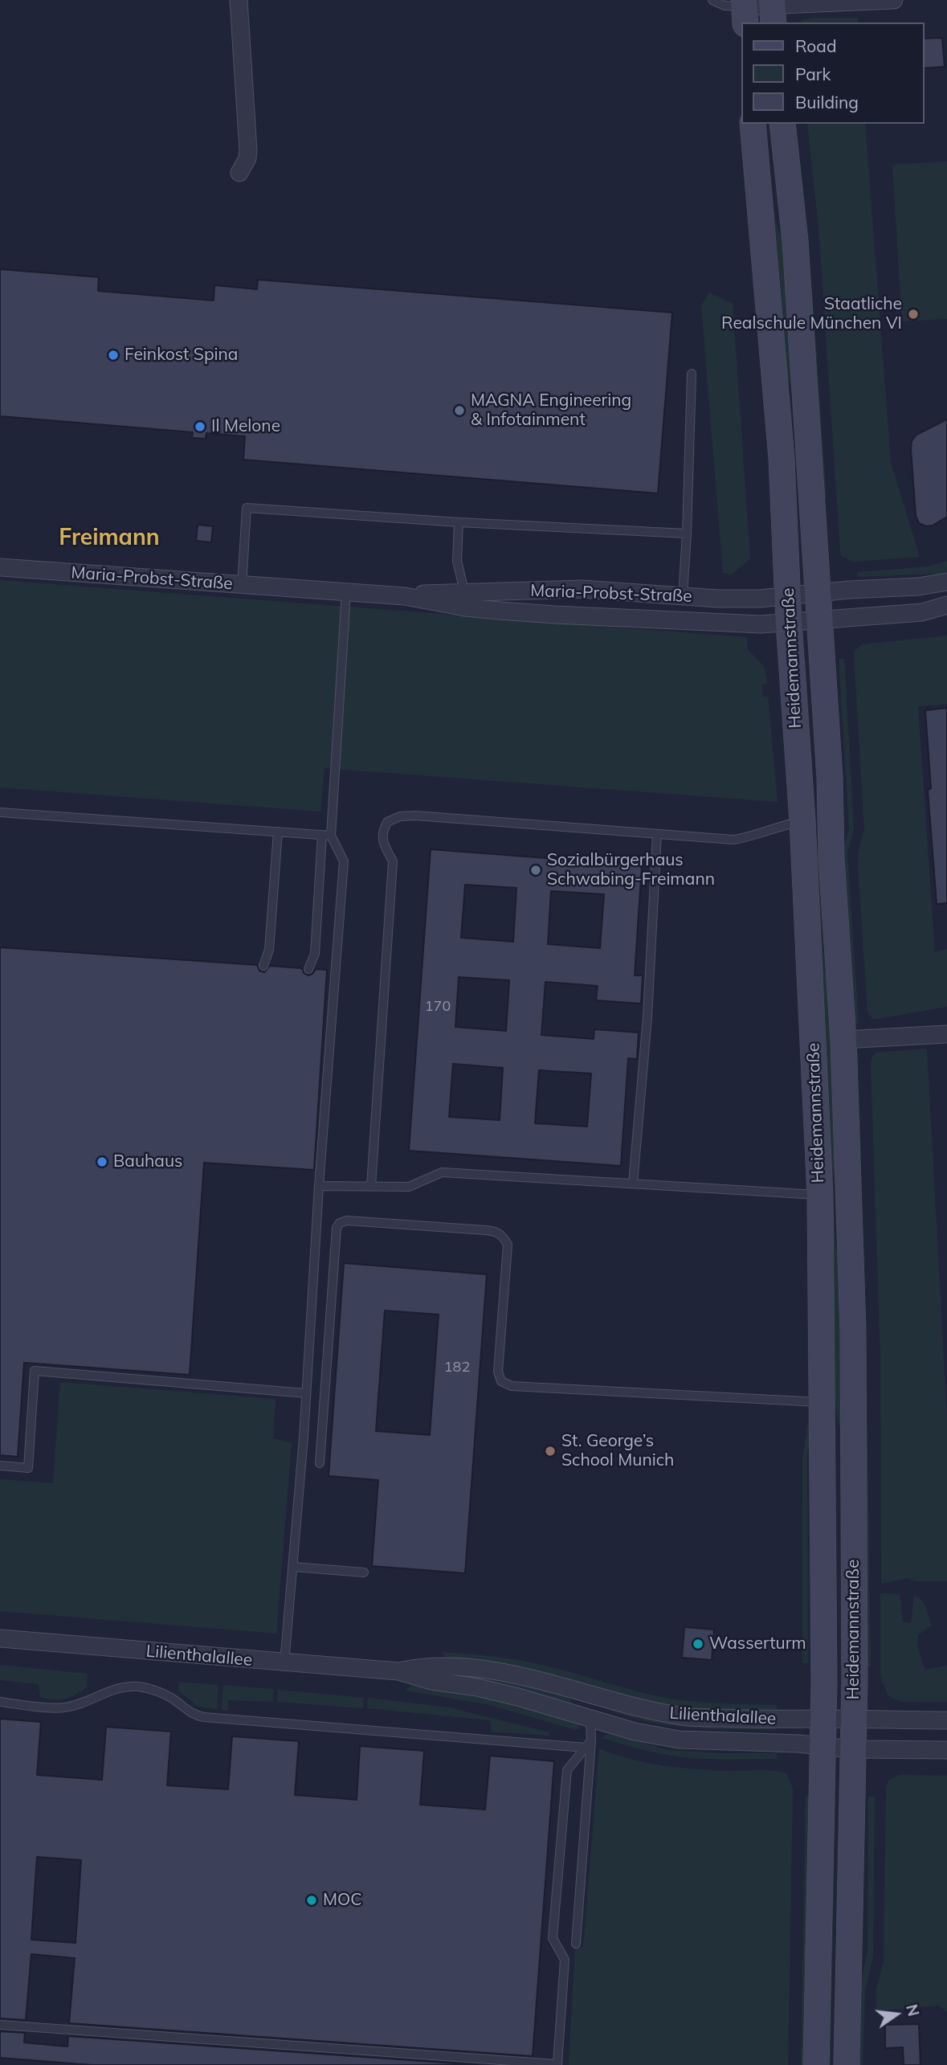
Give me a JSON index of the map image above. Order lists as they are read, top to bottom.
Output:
{
  "streets": {
    "main road": ["Heidemannstraße"],
    "street": ["Maria-Probst-Straße", "Lilienthalallee"]
  },
  "crossings": [
    ["Maria-Probst-Straße", "Heidemannstraße"],
    ["Heidemannstraße", "Lilienthalallee"]
  ],
  "districts": ["Freimann"],
  "places": [
    "Staatliche Realschule München VI",
    "Feinkost Spina",
    "MAGNA Engineering & Infotainment",
    "Il Melone",
    "Sozialbürgerhaus Schwabing-Freimann",
    "Bauhaus",
    "St. George’s School Munich",
    "Wasserturm",
    "MOC"
  ],
  "house_numbers": ["170", "182"],
  "legend": ["Road", "Park", "Building"],
  "north": "right"
}
